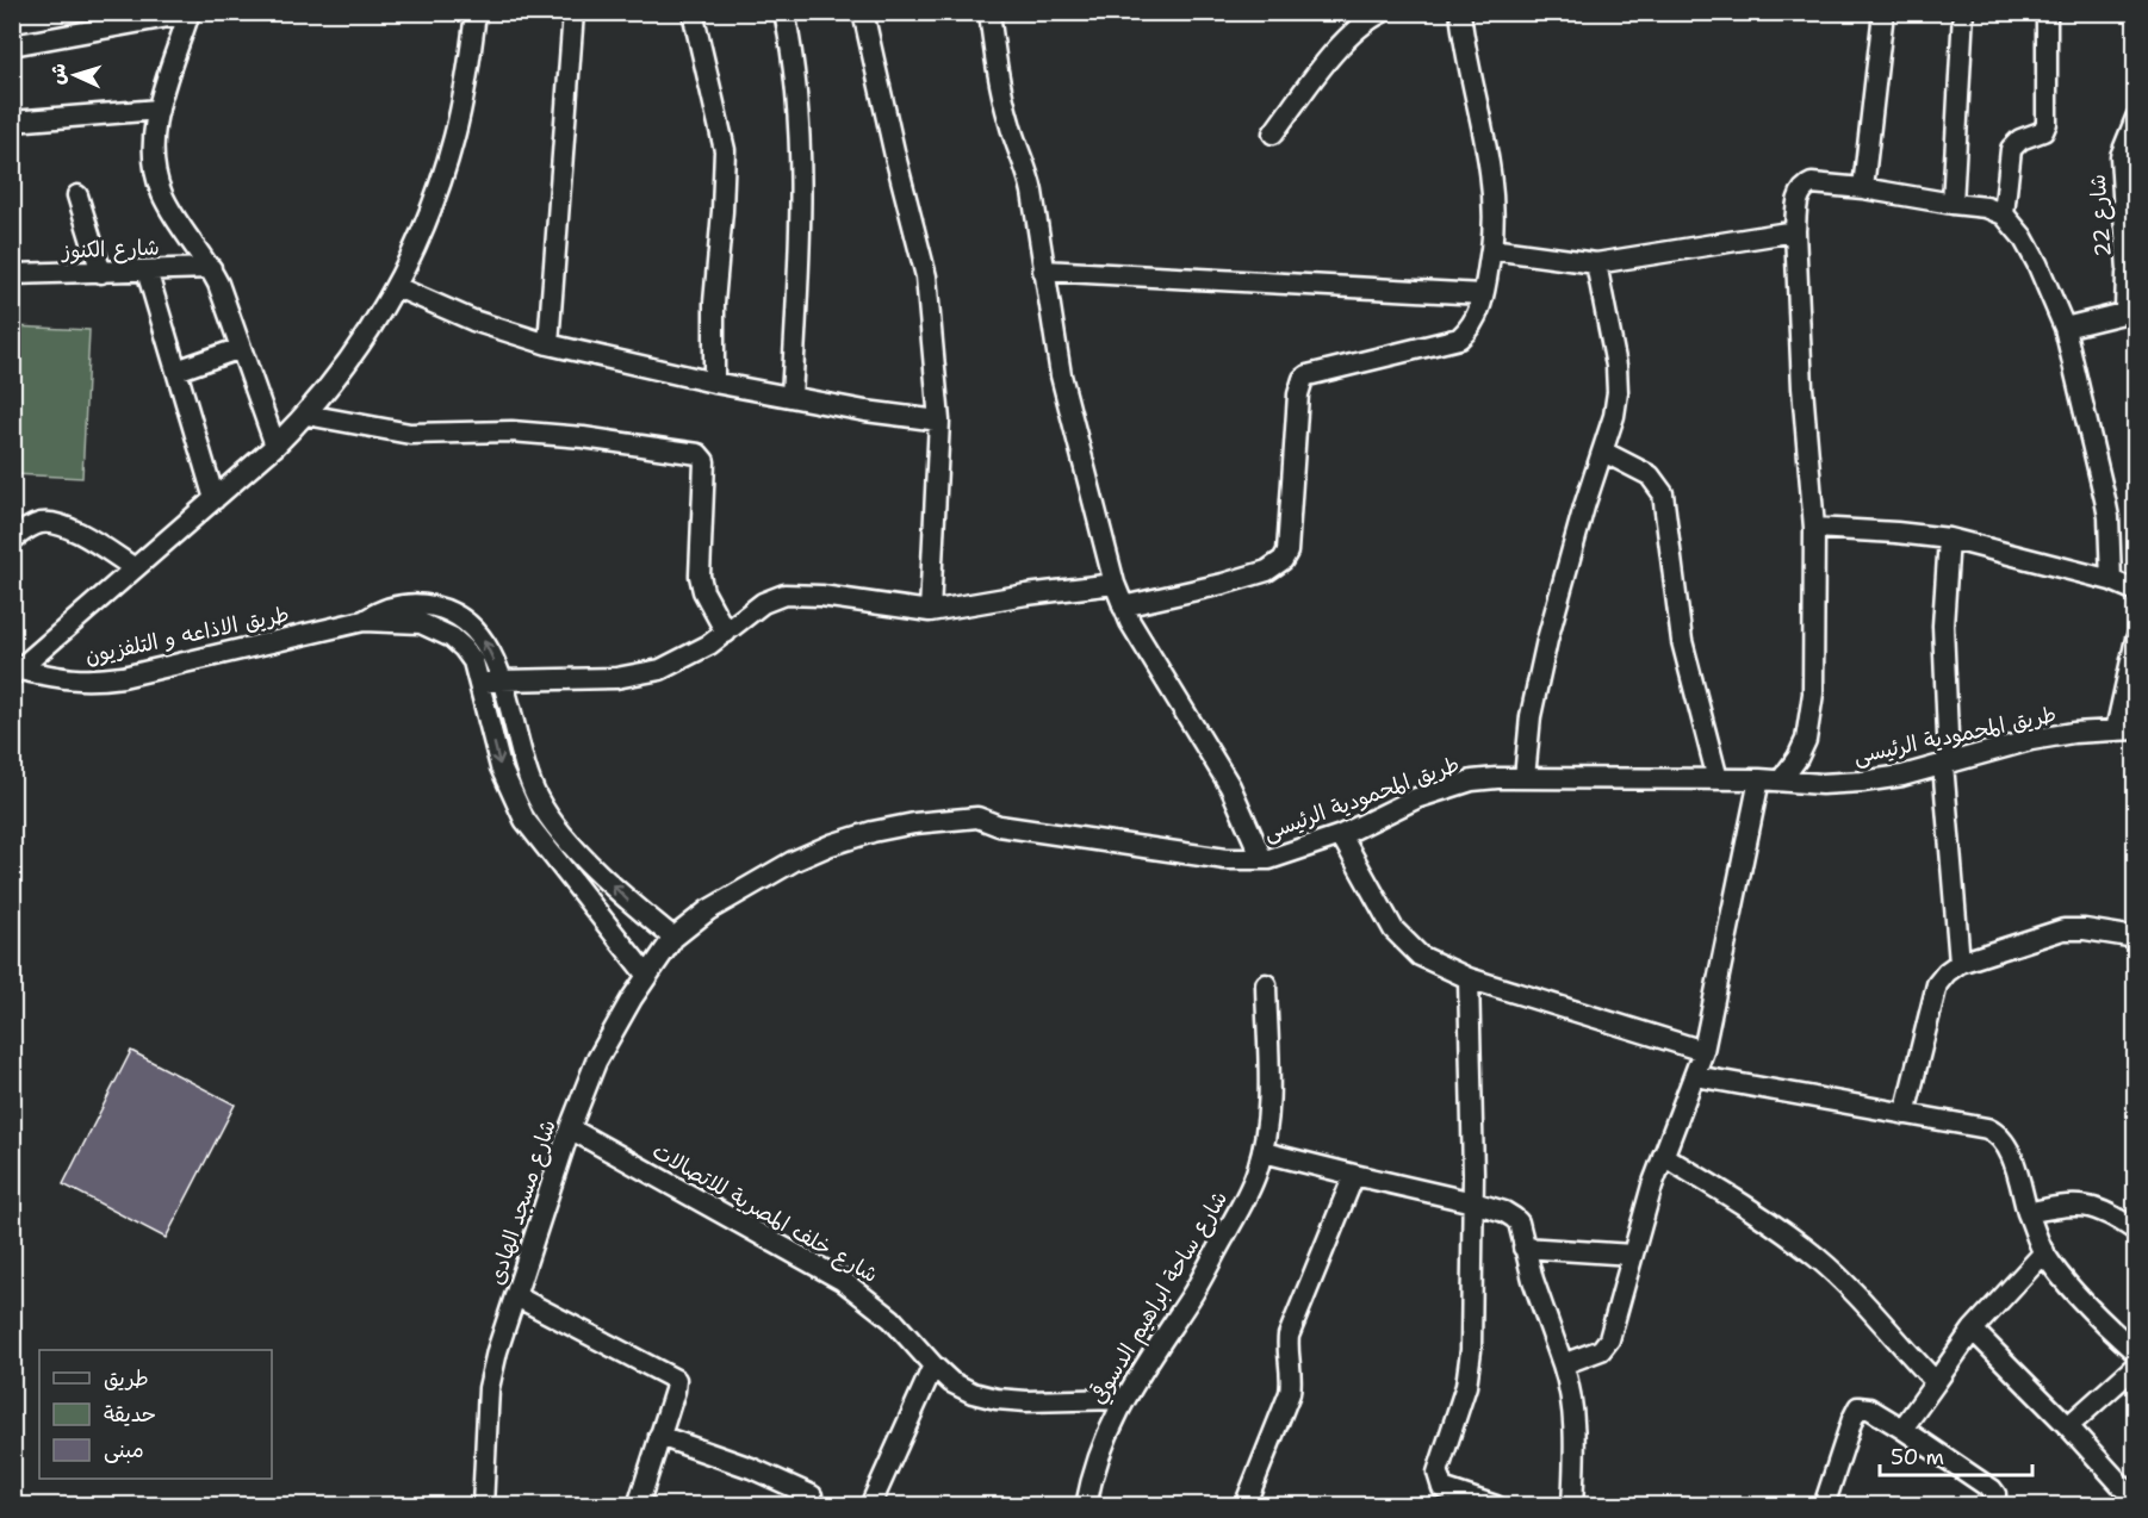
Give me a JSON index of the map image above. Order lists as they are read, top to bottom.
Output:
{
  "streets": {
    "street": [
      "شارع 22",
      "شارع الكنوز",
      "طريق الاذاعه و التلفزيون",
      "طريق المحمودية الرئيسى",
      "شارع مسجد الهادى",
      "شارع خلف المصرية للاتصالات",
      "شارع ساحة ابراهيم الدسوقي"
    ]
  },
  "crossings": [
    ["طريق الاذاعه و التلفزيون", "طريق المحمودية الرئيسى"],
    ["طريق الاذاعه و التلفزيون", "شارع مسجد الهادى"],
    ["طريق المحمودية الرئيسى", "شارع مسجد الهادى"],
    ["شارع مسجد الهادى", "شارع خلف المصرية للاتصالات"],
    ["شارع خلف المصرية للاتصالات", "شارع ساحة ابراهيم الدسوقي"]
  ],
  "legend": ["طريق", "حديقة", "مبنى"],
  "scale_bar": "50 m",
  "north": "left"
}
